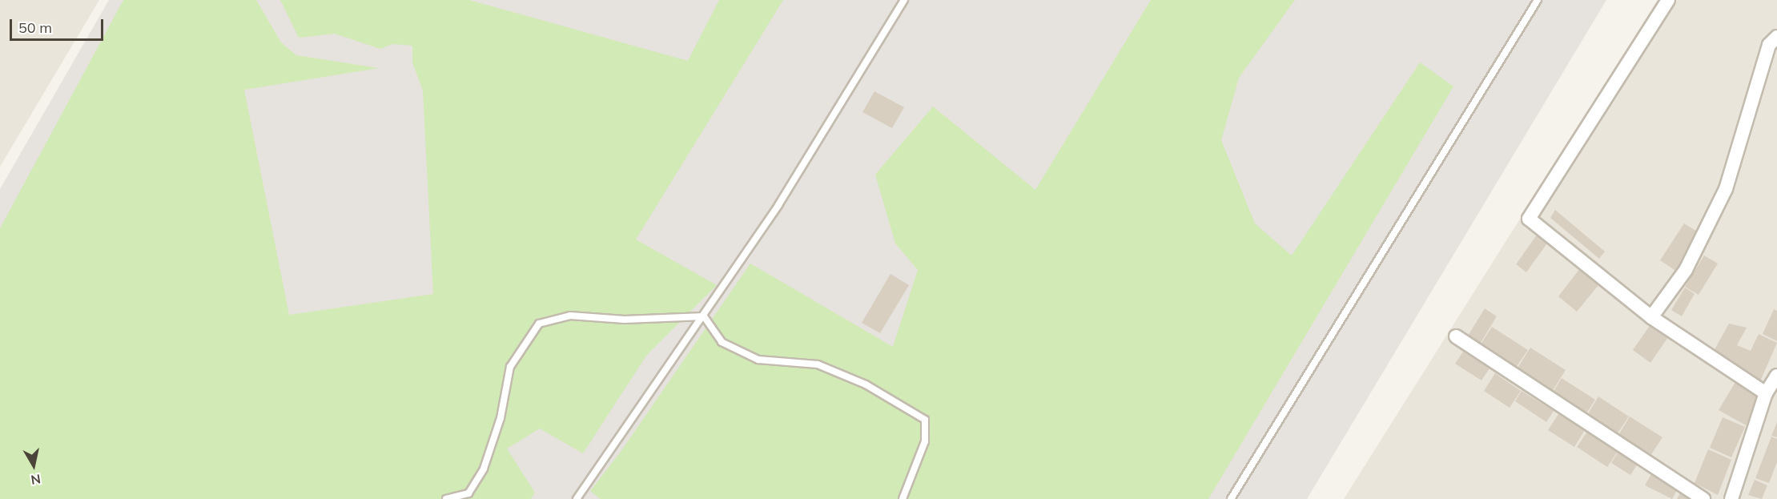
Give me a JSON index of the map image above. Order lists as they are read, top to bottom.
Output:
{
  "scale_bar": "50 m",
  "north": "bottom"
}
